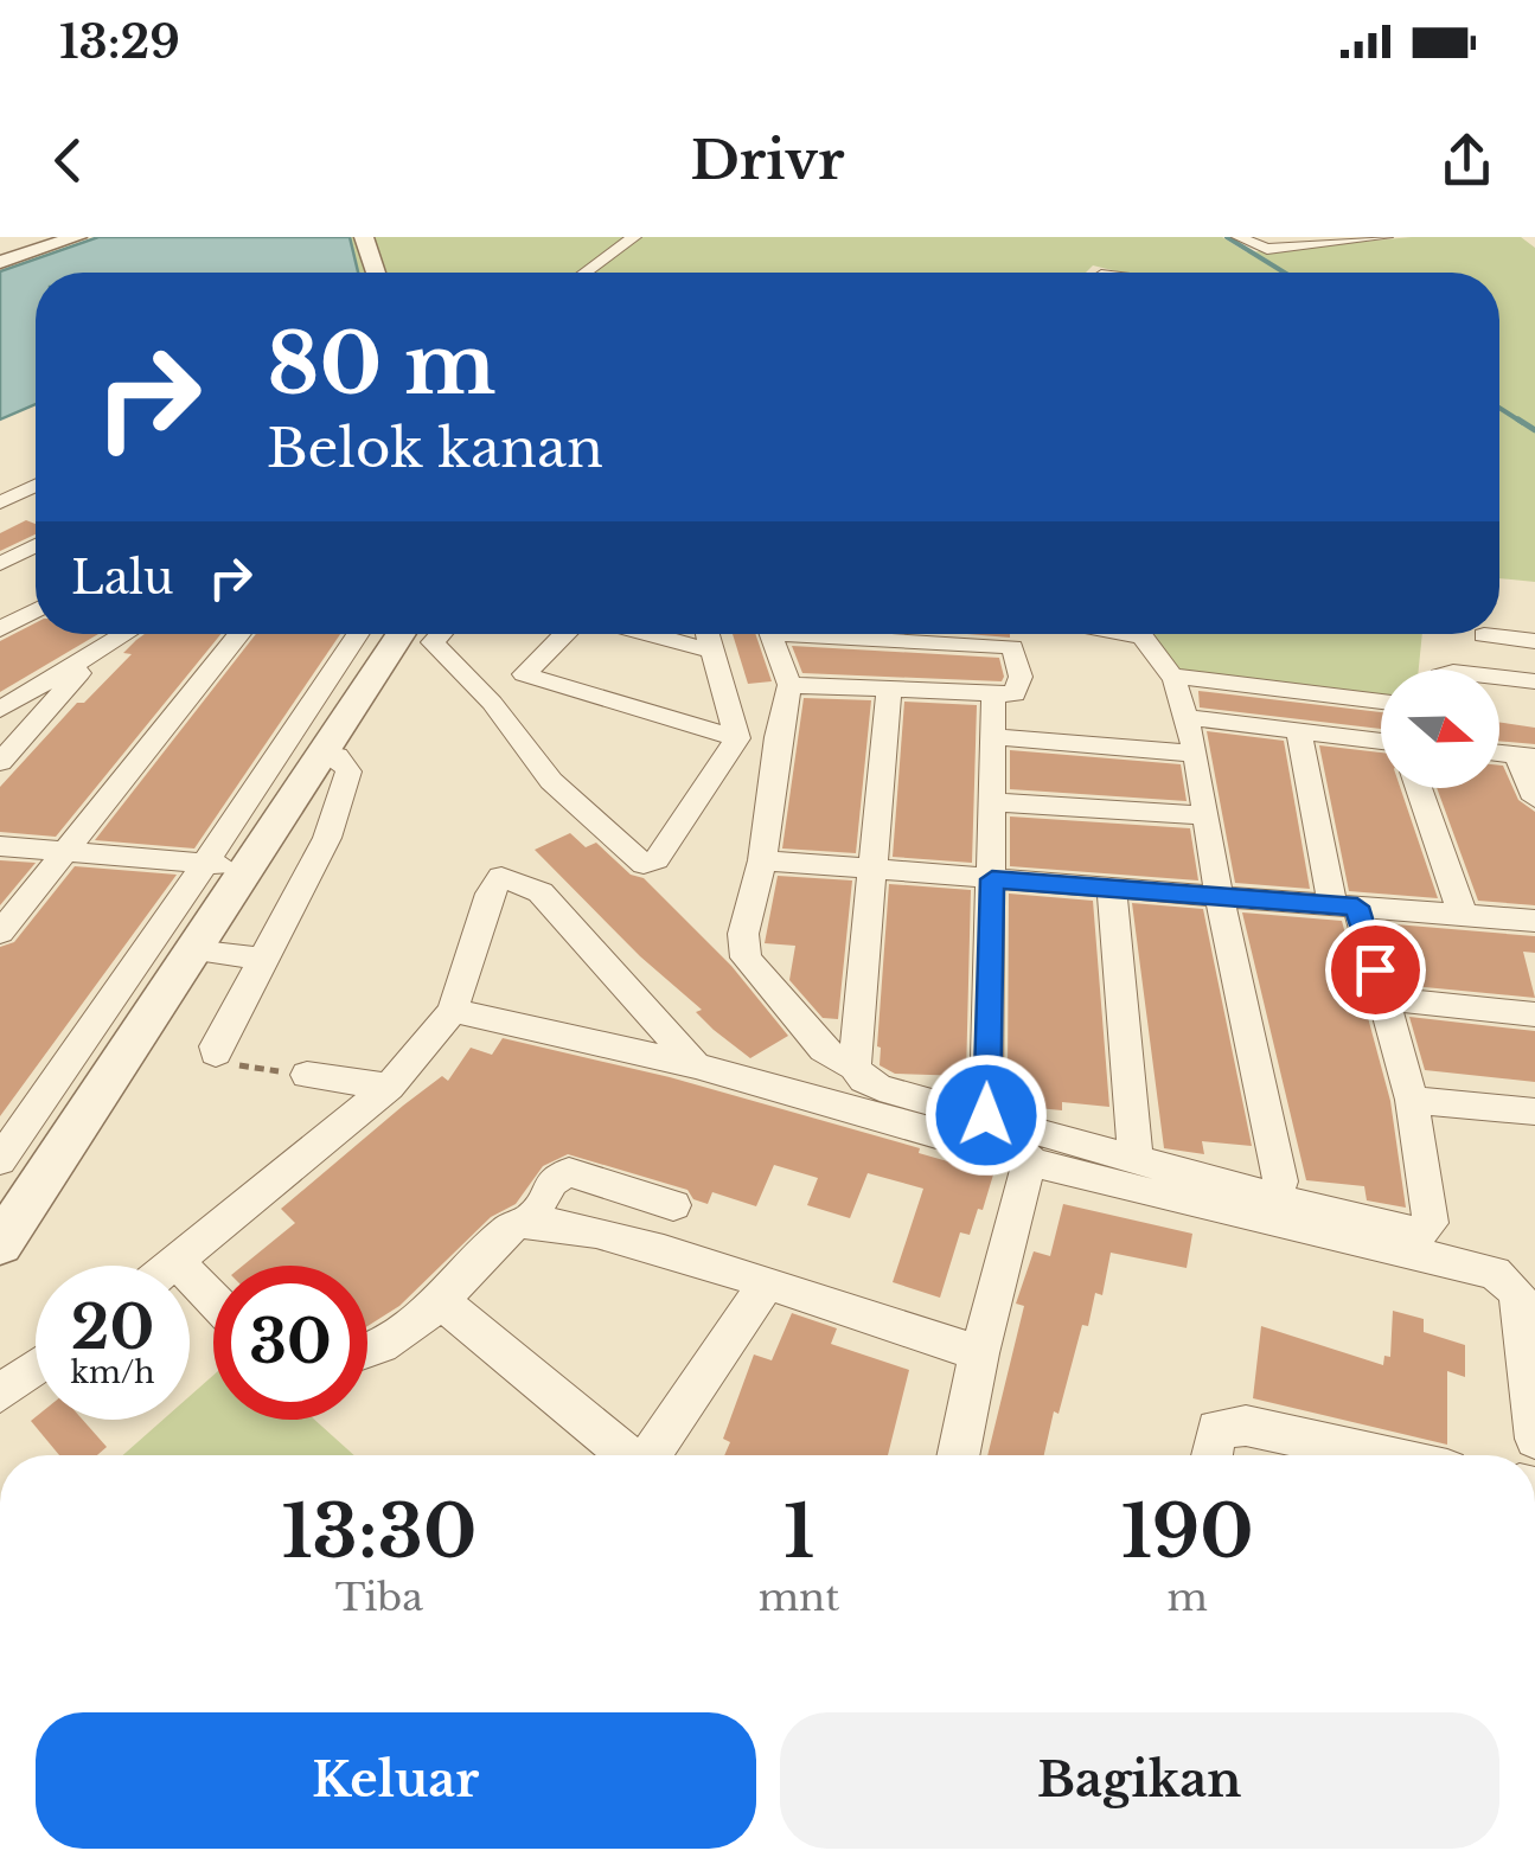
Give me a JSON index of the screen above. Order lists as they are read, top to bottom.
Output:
{
  "north": "right",
  "page": {
    "status": "13:29",
    "header": "Drivr",
    "turn": ["80 m", "Belok kanan"],
    "then": "Lalu",
    "speed": "20 km/h",
    "limit": "30",
    "eta": [
      "13:30",
      "Tiba",
      "1",
      "mnt",
      "190",
      "m"
    ],
    "buttons": ["Keluar", "Bagikan"]
  }
}
